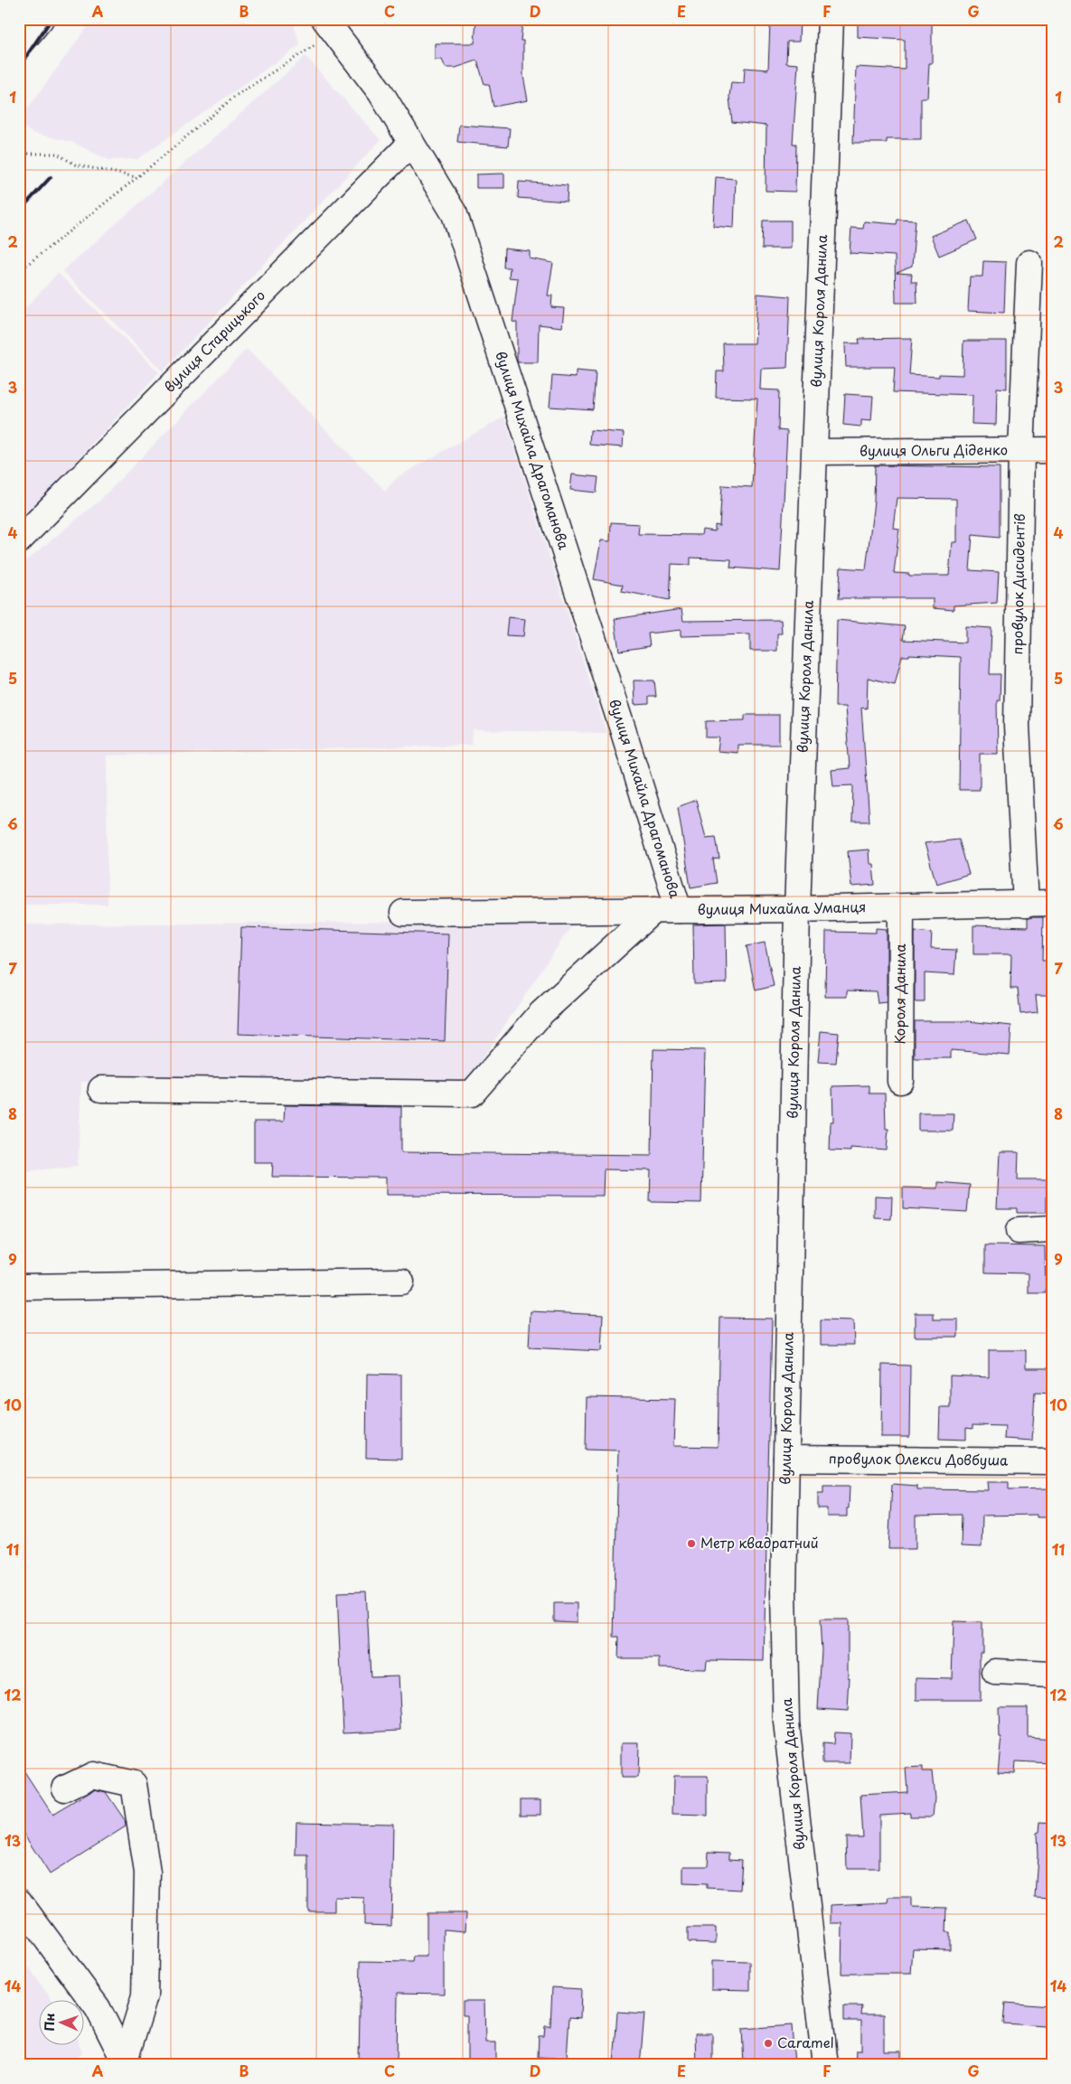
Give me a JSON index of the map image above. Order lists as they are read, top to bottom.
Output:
{
  "streets": {
    "street": [
      "вулиця Короля Данила",
      "вулиця Старицького",
      "вулиця Михайла Драгоманова",
      "вулиця Ольги Діденко",
      "провулок Дисидентів",
      "вулиця Михайла Уманця",
      "Короля Данила",
      "провулок Олекси Довбуша"
    ]
  },
  "crossings": [
    ["вулиця Короля Данила", "вулиця Ольги Діденко"],
    ["вулиця Короля Данила", "вулиця Михайла Уманця"],
    ["вулиця Короля Данила", "провулок Олекси Довбуша"],
    ["вулиця Старицького", "вулиця Михайла Драгоманова"],
    ["вулиця Михайла Драгоманова", "вулиця Михайла Уманця"],
    ["вулиця Ольги Діденко", "провулок Дисидентів"],
    ["провулок Дисидентів", "вулиця Михайла Уманця"],
    ["вулиця Михайла Уманця", "Короля Данила"]
  ],
  "places": ["Метр квадратний", "Caramel"],
  "north": "left",
  "grid": {
    "columns": [
      "A",
      "B",
      "C",
      "D",
      "E",
      "F",
      "G"
    ],
    "rows": [
      "1",
      "2",
      "3",
      "4",
      "5",
      "6",
      "7",
      "8",
      "9",
      "10",
      "11",
      "12",
      "13",
      "14"
    ]
  }
}
